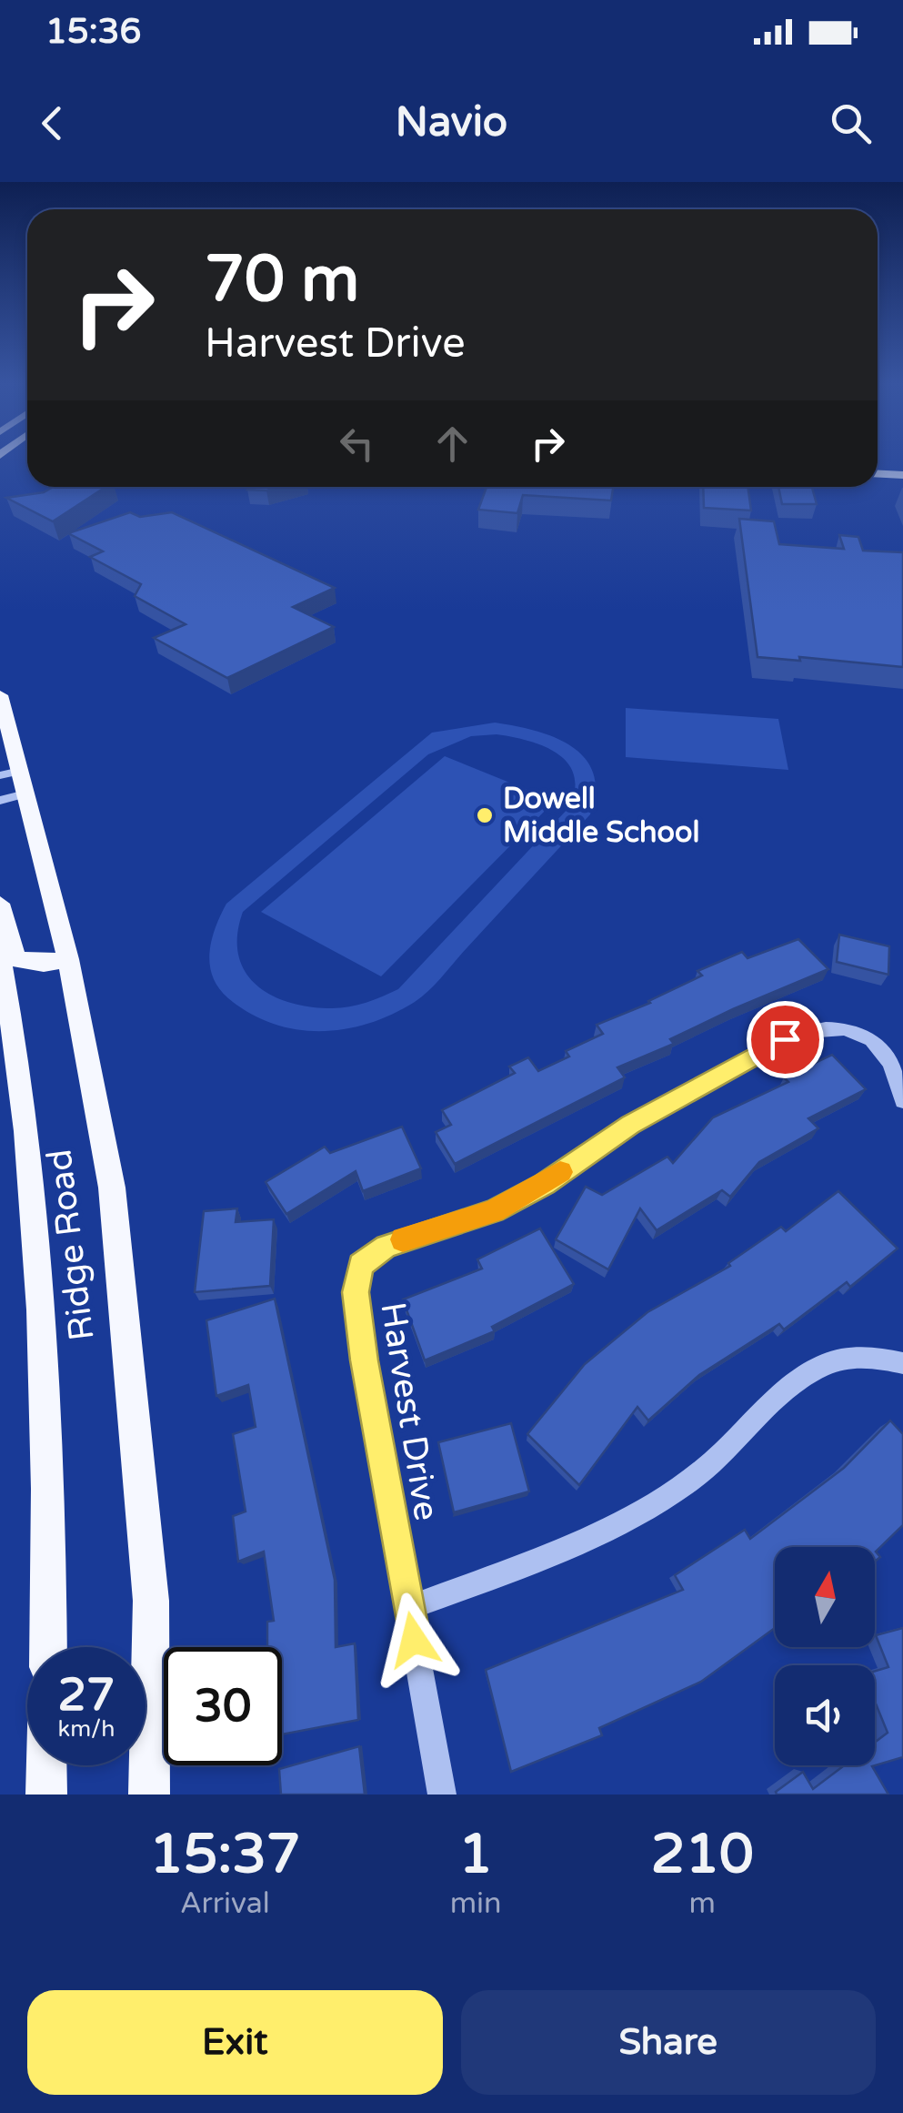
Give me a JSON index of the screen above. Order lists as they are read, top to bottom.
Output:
{
  "streets": {
    "main road": ["Ridge Road"],
    "street": ["Harvest Drive"]
  },
  "places": ["Dowell Middle School"],
  "north": "top",
  "page": {
    "status": "15:36",
    "header": "Navio",
    "turn": ["70 m", "Harvest Drive"],
    "speed": "27 km/h",
    "limit": "30",
    "eta": [
      "15:37",
      "Arrival",
      "1",
      "min",
      "210",
      "m"
    ],
    "buttons": ["Exit", "Share"]
  }
}
